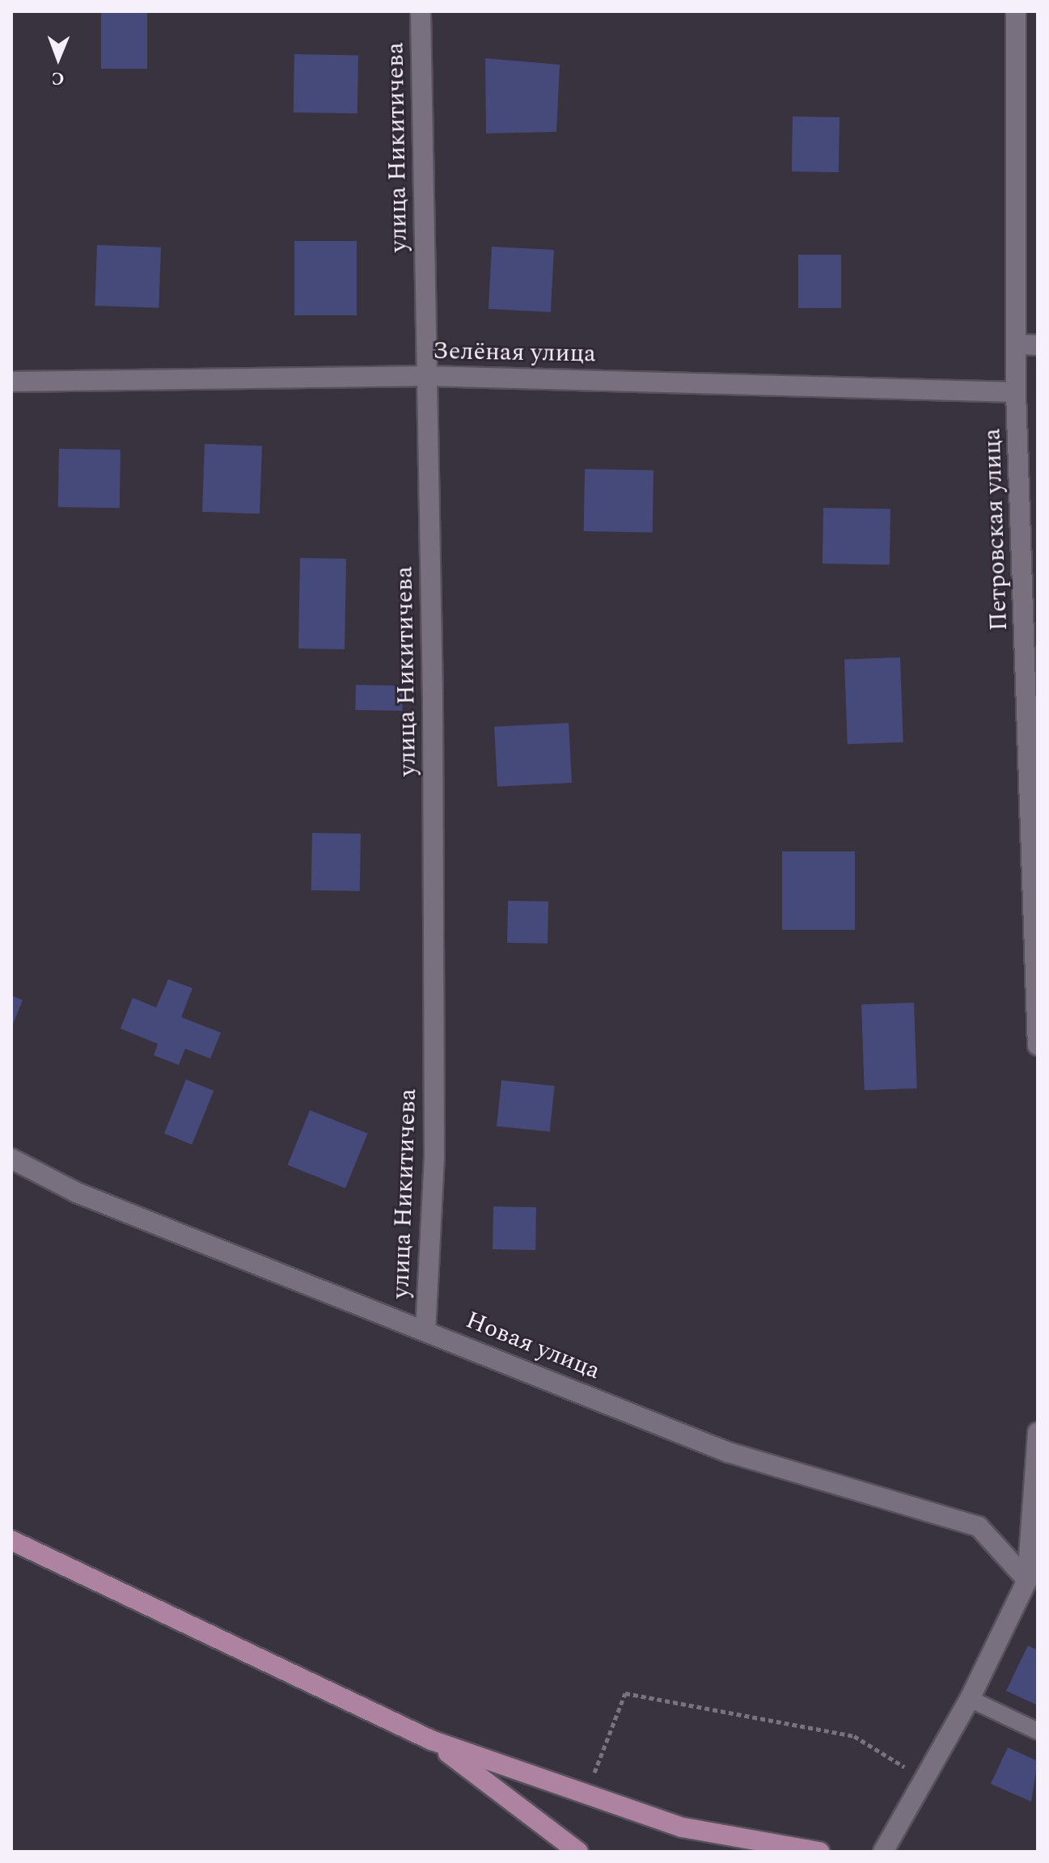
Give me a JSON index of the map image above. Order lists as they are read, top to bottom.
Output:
{
  "streets": {
    "street": [
      "улица Никитичева",
      "Зелёная улица",
      "Петровская улица",
      "Новая улица"
    ]
  },
  "crossings": [
    ["улица Никитичева", "Зелёная улица"],
    ["улица Никитичева", "Новая улица"],
    ["Зелёная улица", "Петровская улица"]
  ],
  "north": "bottom"
}
